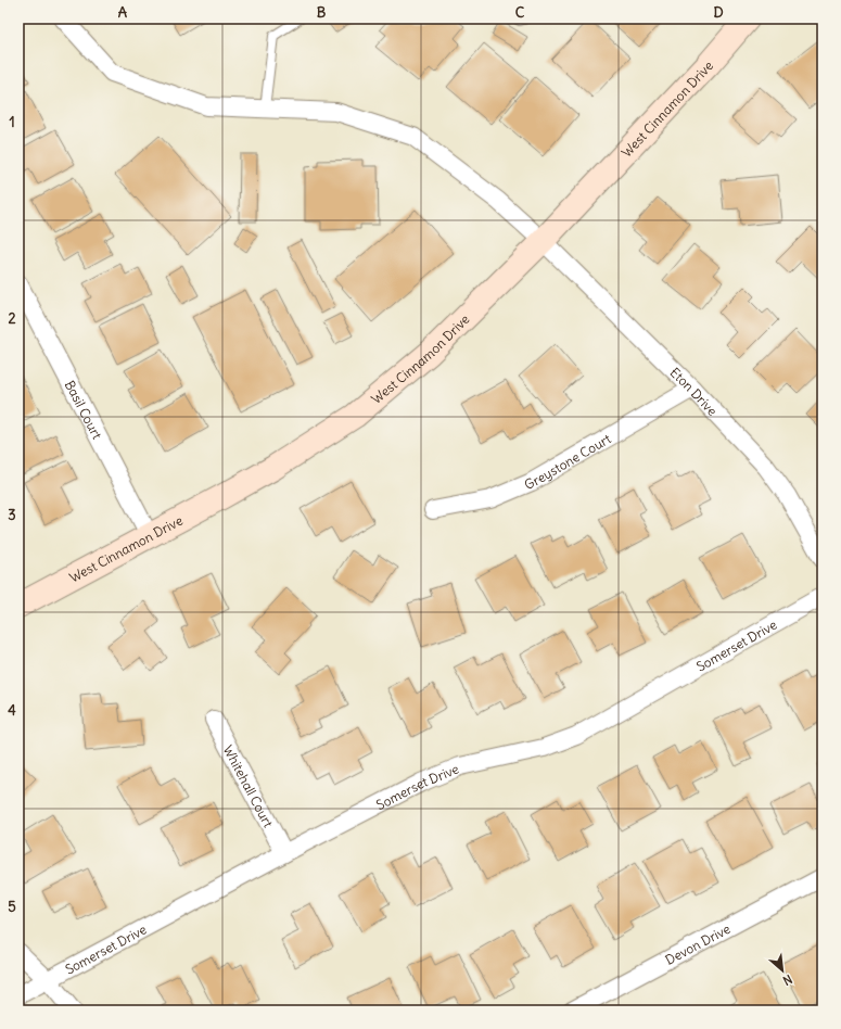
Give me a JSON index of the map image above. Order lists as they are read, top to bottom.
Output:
{
  "streets": {
    "main road": ["West Cinnamon Drive"],
    "street": [
      "Eton Drive",
      "Basil Court",
      "Greystone Court",
      "Somerset Drive",
      "Whitehall Court",
      "Devon Drive"
    ]
  },
  "crossings": [
    ["West Cinnamon Drive", "Eton Drive"],
    ["West Cinnamon Drive", "Basil Court"],
    ["Eton Drive", "Greystone Court"],
    ["Somerset Drive", "Whitehall Court"]
  ],
  "north": "bottom right",
  "grid": {
    "columns": [
      "A",
      "B",
      "C",
      "D"
    ],
    "rows": [
      "1",
      "2",
      "3",
      "4",
      "5"
    ]
  }
}
